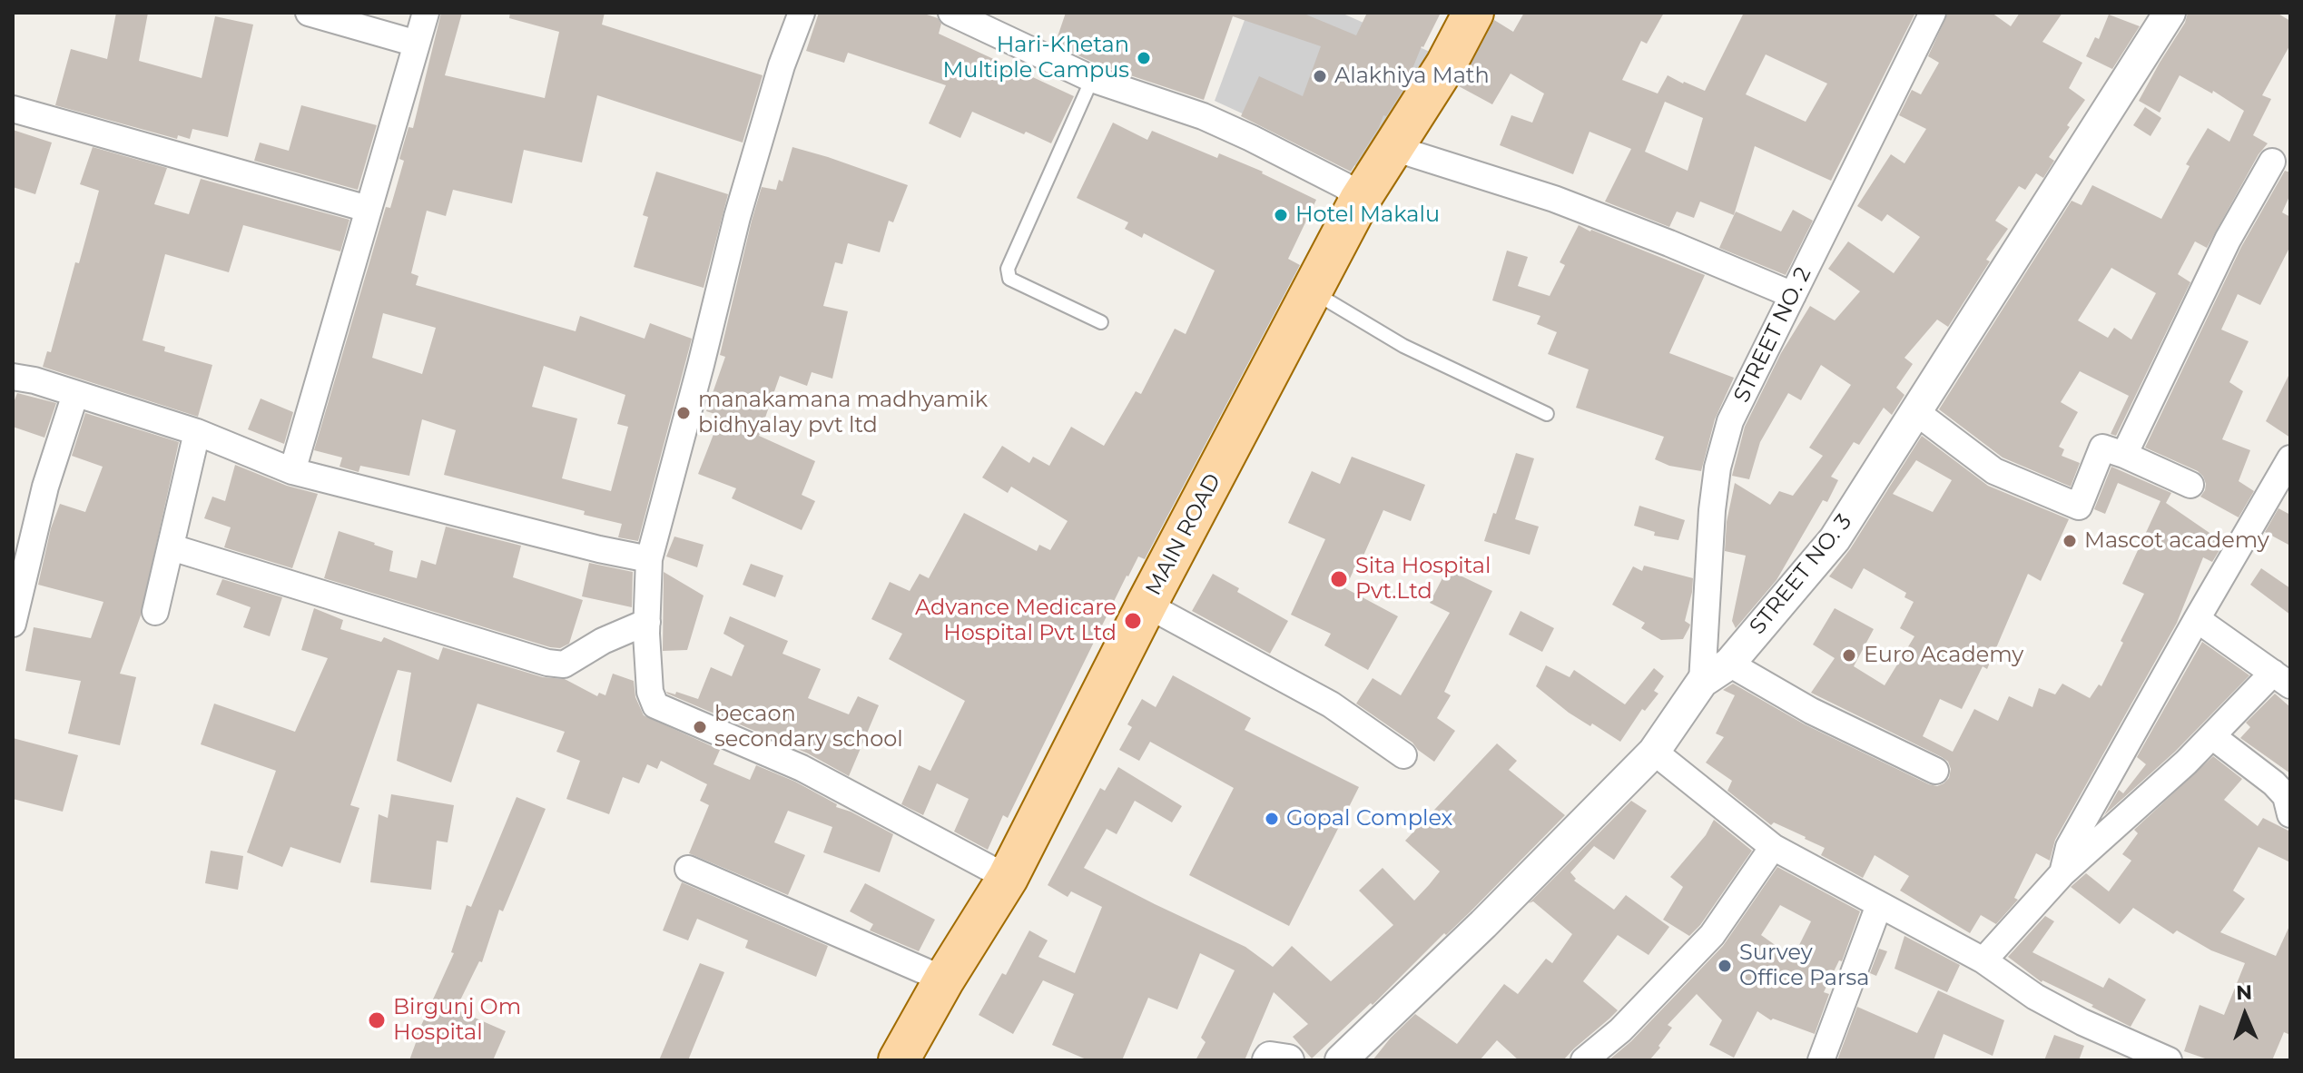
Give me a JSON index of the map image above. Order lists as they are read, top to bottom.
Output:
{
  "streets": {
    "main road": ["MAIN ROAD"],
    "street": ["STREET NO. 2", "STREET NO. 3"]
  },
  "crossings": [
    ["STREET NO. 2", "STREET NO. 3"]
  ],
  "places": [
    "Hari-Khetan Multiple Campus",
    "Alakhiya Math",
    "Hotel Makalu",
    "manakamana madhyamik bidhyalay pvt ltd",
    "Mascot academy",
    "Sita Hospital Pvt.Ltd",
    "Advance Medicare Hospital Pvt Ltd",
    "Euro Academy",
    "becaon secondary school",
    "Gopal Complex",
    "Survey Office Parsa",
    "Birgunj Om Hospital"
  ],
  "north": "top"
}
